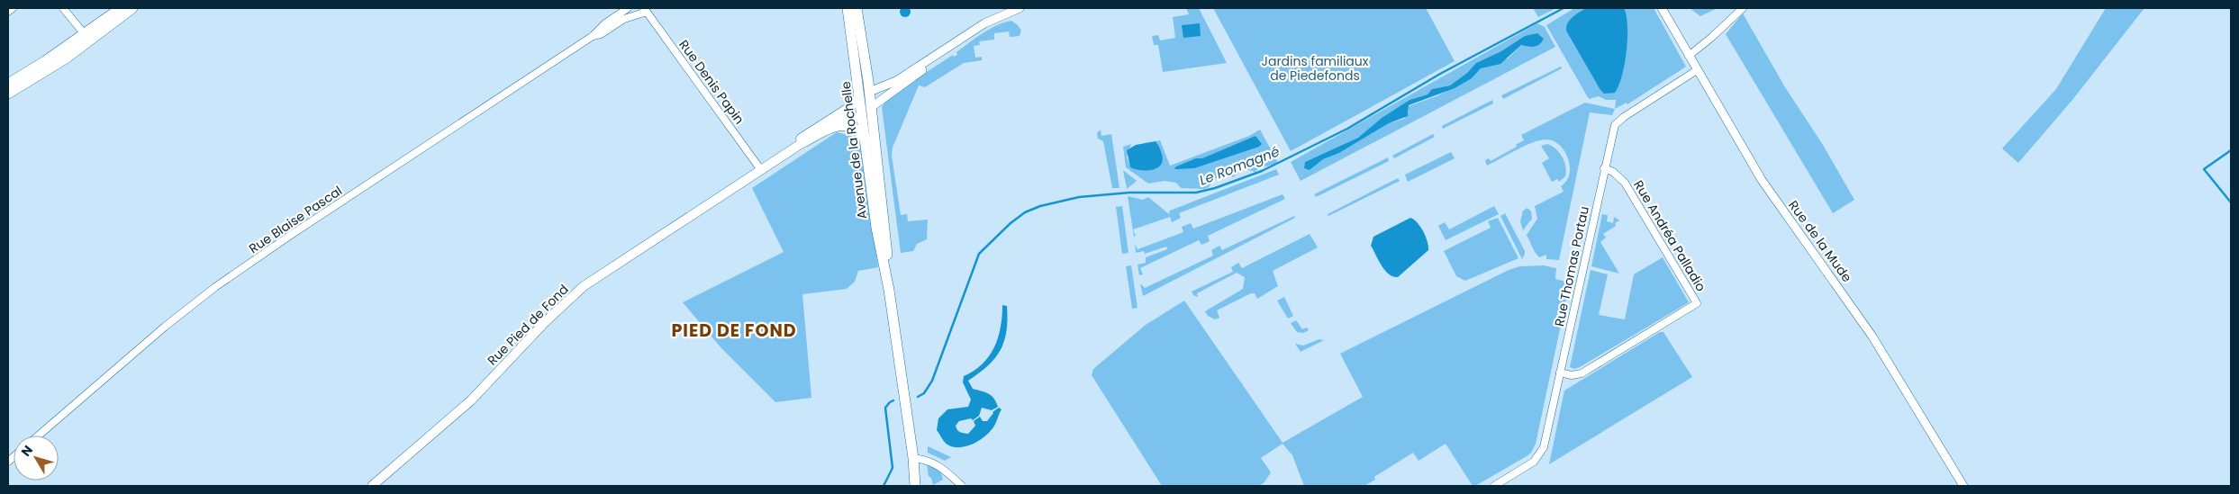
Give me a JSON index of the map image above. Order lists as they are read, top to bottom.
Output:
{
  "streets": {
    "main road": ["Avenue de la Rochelle", "Rue Pied de Fond"],
    "street": [
      "Rue Denis Papin",
      "Rue Blaise Pascal",
      "Rue Andréa Palladio",
      "Rue de la Mude",
      "Rue Thomas Portau"
    ]
  },
  "crossings": [
    ["Rue Denis Papin", "Rue Blaise Pascal"],
    ["Rue Denis Papin", "Rue Pied de Fond"],
    ["Rue Andréa Palladio", "Rue Thomas Portau"],
    ["Rue de la Mude", "Rue Thomas Portau"]
  ],
  "districts": ["PIED DE FOND"],
  "water": ["Le Romagné"],
  "parks": ["Jardins familiaux de Piedefonds"],
  "north": "top left"
}
